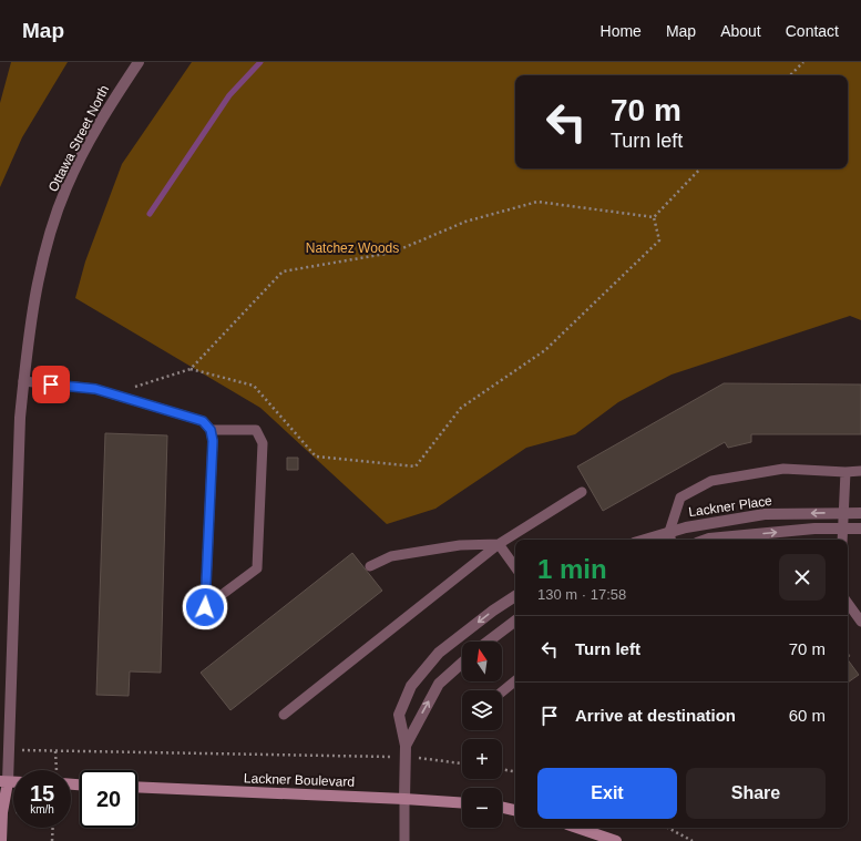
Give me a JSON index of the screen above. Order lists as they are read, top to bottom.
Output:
{
  "streets": {
    "main road": ["Ottawa Street North", "Lackner Boulevard"],
    "street": ["Lackner Place"]
  },
  "parks": ["Natchez Woods"],
  "north": "top",
  "page": {
    "header": "Map",
    "nav": [
      "Home",
      "Map",
      "About",
      "Contact"
    ],
    "turn": ["70 m", "Turn left"],
    "heading": ["1 min", "130 m · 17:58"],
    "list": [
      {
        "name": "Turn left",
        "value": "70 m"
      },
      {
        "name": "Arrive at destination",
        "value": "60 m"
      }
    ],
    "map_buttons": ["+", "−"],
    "buttons": ["Exit", "Share"],
    "speed": "15 km/h",
    "limit": "20"
  }
}
